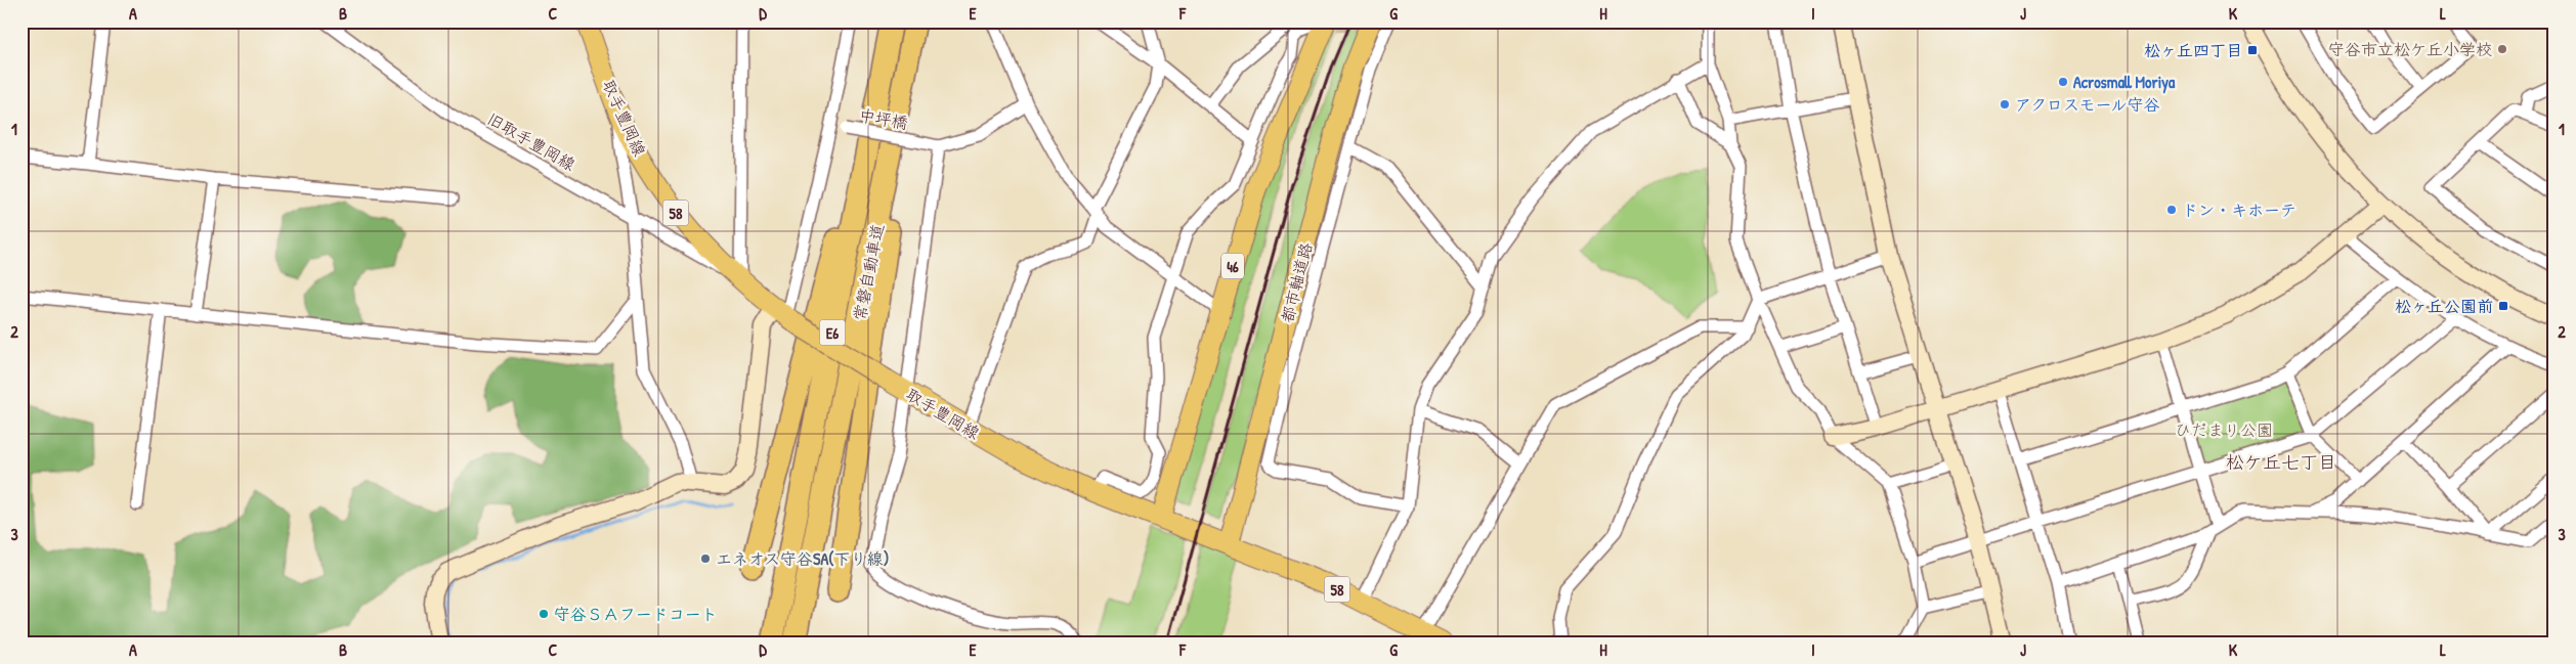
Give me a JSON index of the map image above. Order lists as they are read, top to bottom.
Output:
{
  "streets": {
    "highway": ["常磐自動車道", "E6"],
    "main road": [
      "取手豊岡線",
      "58",
      "46",
      "都市軸道路"
    ],
    "street": ["中坪橋", "旧取手豊岡線"]
  },
  "crossings": [
    ["取手豊岡線", "旧取手豊岡線"],
    ["取手豊岡線", "46"],
    ["取手豊岡線", "都市軸道路"]
  ],
  "districts": ["松ケ丘七丁目"],
  "parks": ["ひだまり公園"],
  "places": {
    "other": [
      "守谷市立松ケ丘小学校",
      "Acrosmall Moriya",
      "アクロスモール守谷",
      "ドン・キホーテ",
      "エネオス守谷SA(下り線)",
      "守谷ＳＡフードコート"
    ],
    "transit": ["松ヶ丘四丁目", "松ヶ丘公園前"]
  },
  "grid": {
    "columns": [
      "A",
      "B",
      "C",
      "D",
      "E",
      "F",
      "G",
      "H",
      "I",
      "J",
      "K",
      "L"
    ],
    "rows": ["1", "2", "3"]
  }
}
